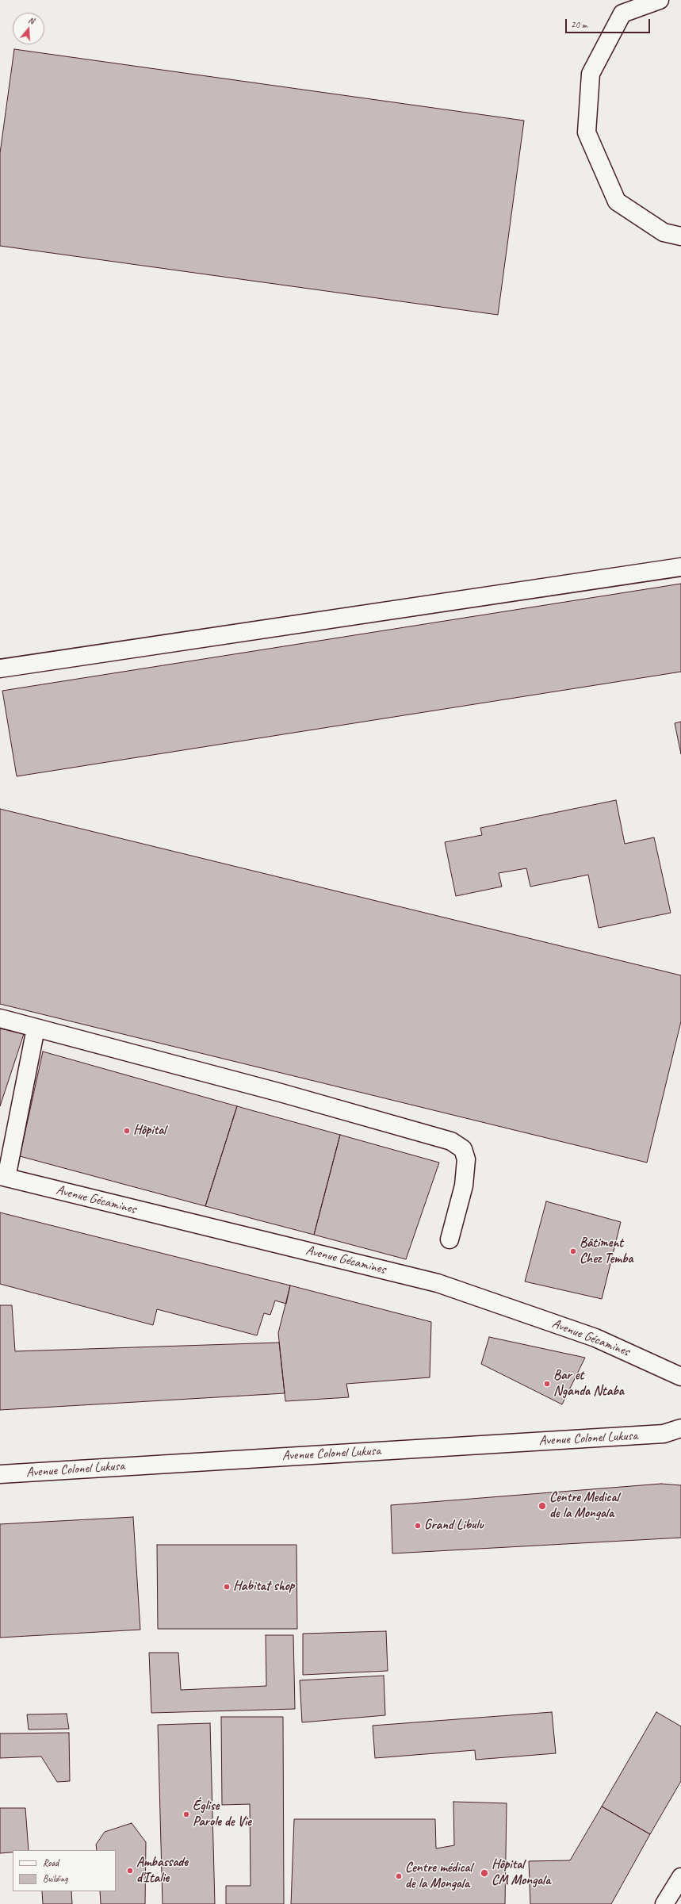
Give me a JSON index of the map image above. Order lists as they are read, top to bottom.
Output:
{
  "streets": {
    "street": ["Avenue Gécamines", "Avenue Colonel Lukusa"]
  },
  "places": [
    "Hôpital",
    "Bâtiment Chez Temba",
    "Bar et Nganda Ntaba",
    "Centre Medical de la Mongala",
    "Grand Libulu",
    "Habitat shop",
    "Église Parole de Vie",
    "Ambassade d'Italie",
    "Hôpital CM Mongala",
    "Centre médical de la Mongala"
  ],
  "legend": ["Road", "Building"],
  "scale_bar": "20 m",
  "north": "top"
}
